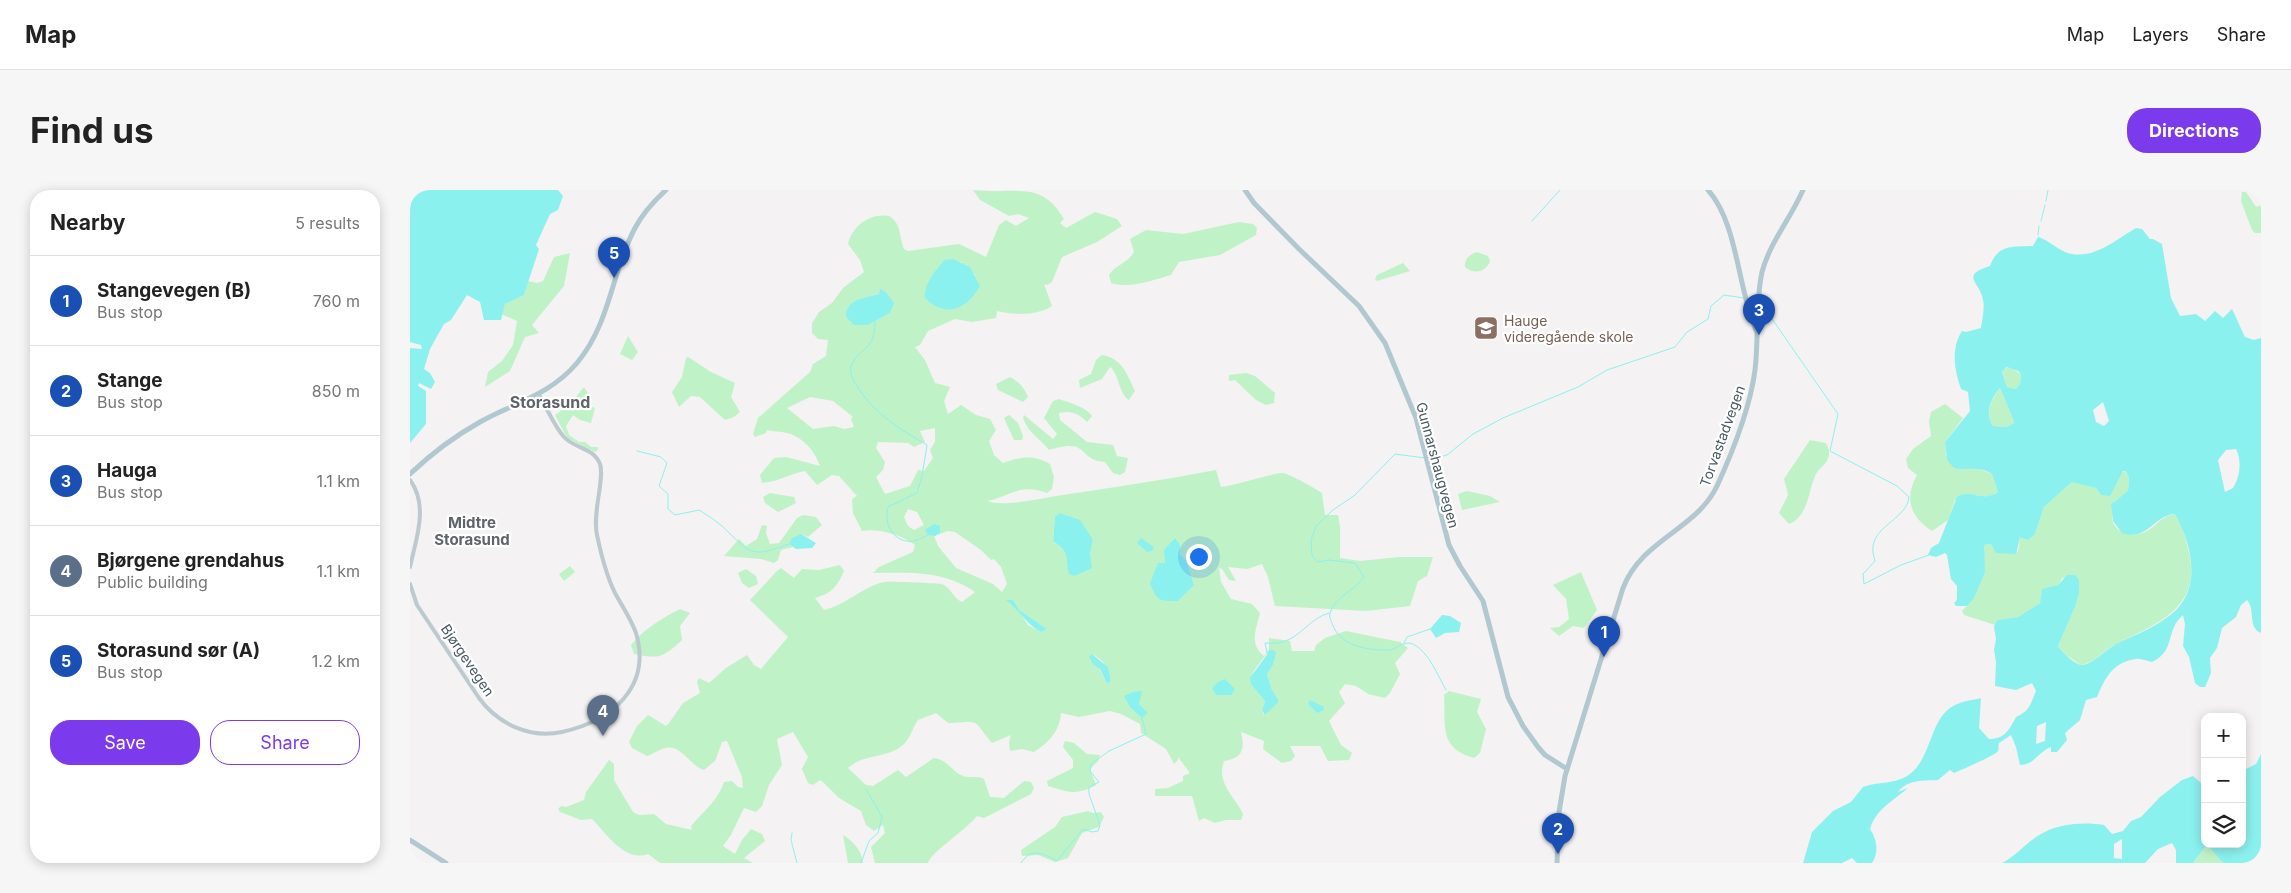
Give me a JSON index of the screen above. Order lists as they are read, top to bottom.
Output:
{
  "streets": {
    "main road": ["Torvastadvegen", "Gunnarshaugvegen"],
    "street": ["Bjørgevegen"]
  },
  "crossings": [
    ["Torvastadvegen", "Gunnarshaugvegen"]
  ],
  "districts": ["Storasund", "Midtre Storasund"],
  "places": {
    "school or university": ["Hauge videregående skole"]
  },
  "page": {
    "header": "Map",
    "nav": ["Map", "Layers", "Share"],
    "buttons": [
      "Directions",
      ["Save", "Share"]
    ],
    "title": "Find us",
    "heading": ["Nearby", "5 results"],
    "pins": [
      "5",
      "3",
      "1",
      "4",
      "2"
    ],
    "list": [
      {
        "mark": "1",
        "name": "Stangevegen (B)",
        "note": "Bus stop",
        "value": "760 m"
      },
      {
        "mark": "2",
        "name": "Stange",
        "note": "Bus stop",
        "value": "850 m"
      },
      {
        "mark": "3",
        "name": "Hauga",
        "note": "Bus stop",
        "value": "1.1 km"
      },
      {
        "mark": "4",
        "name": "Bjørgene grendahus",
        "note": "Public building",
        "value": "1.1 km"
      },
      {
        "mark": "5",
        "name": "Storasund sør (A)",
        "note": "Bus stop",
        "value": "1.2 km"
      }
    ],
    "map_buttons": ["+", "−"]
  }
}
